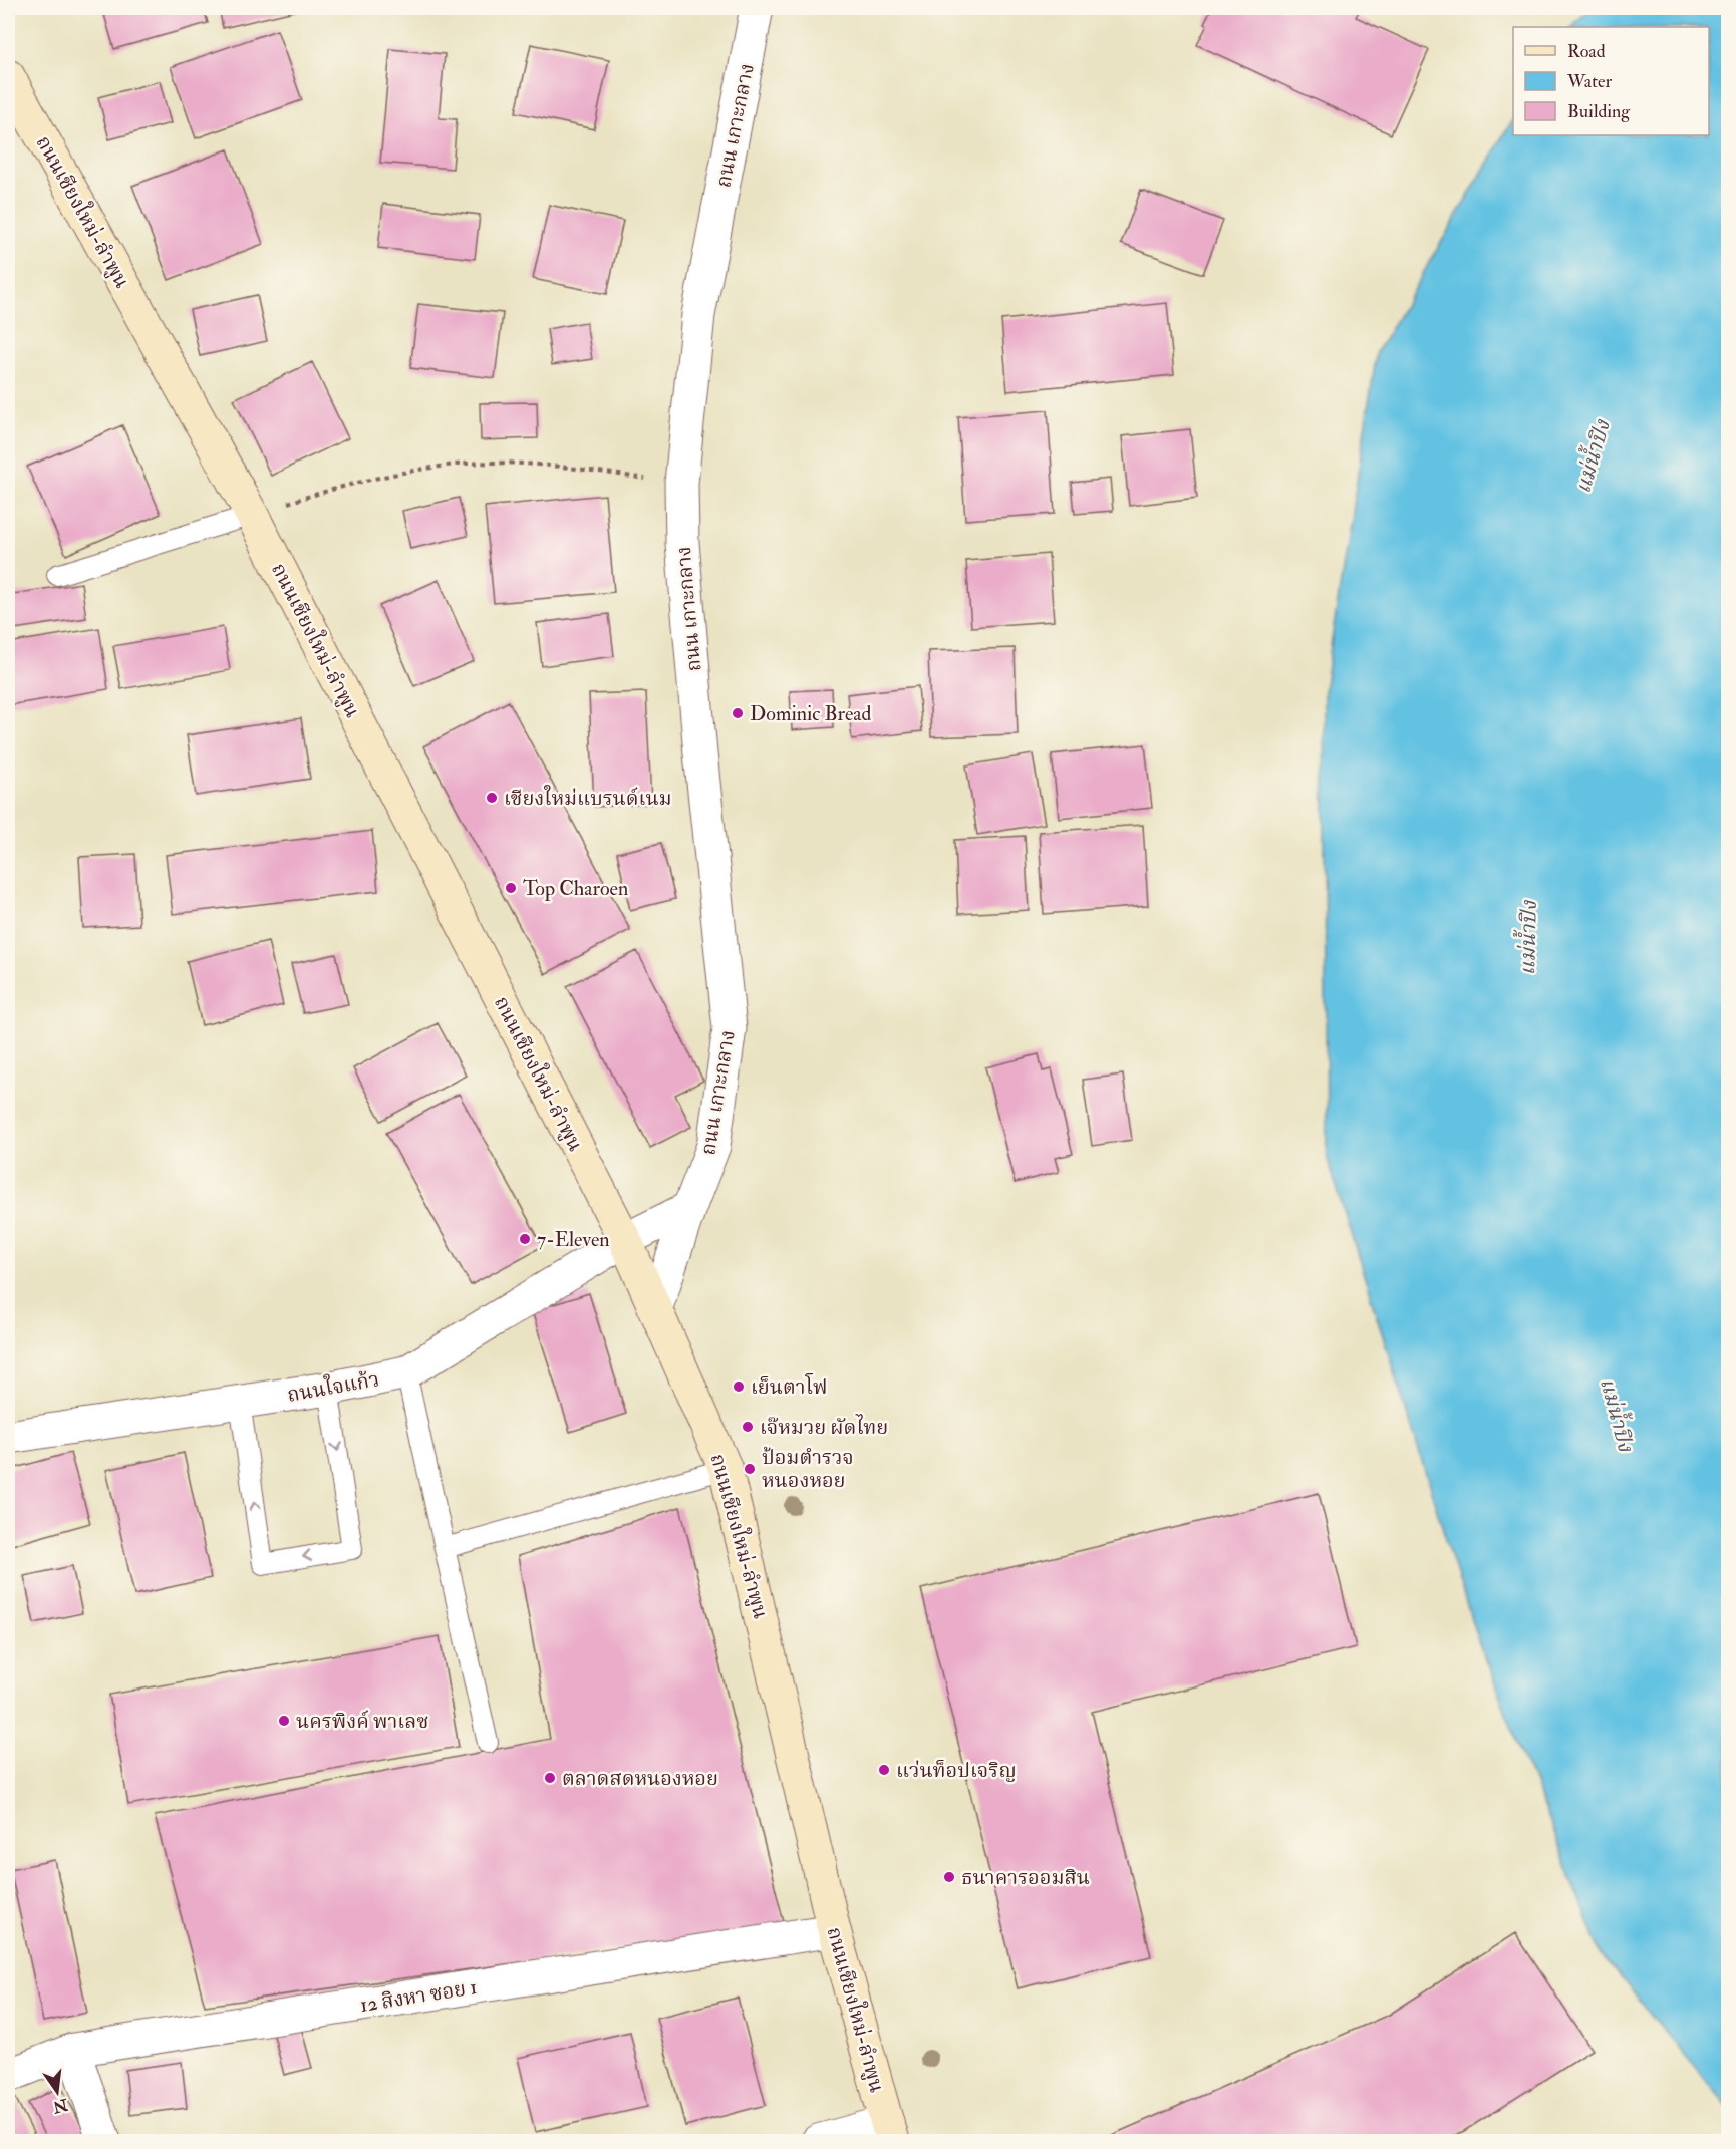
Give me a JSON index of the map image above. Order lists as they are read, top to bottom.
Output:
{
  "streets": {
    "main road": ["ถนนเชียงใหม่-ลำพูน"],
    "street": ["ถนน เกาะกลาง", "ถนนใจแก้ว", "12 สิงหา ซอย 1"]
  },
  "crossings": [
    ["ถนน เกาะกลาง", "ถนนเชียงใหม่-ลำพูน"],
    ["ถนนเชียงใหม่-ลำพูน", "ถนนใจแก้ว"],
    ["ถนนเชียงใหม่-ลำพูน", "12 สิงหา ซอย 1"]
  ],
  "water": ["แม่น้ำปิง"],
  "places": [
    "Dominic Bread",
    "เชียงใหม่แบรนด์เนม",
    "Top Charoen",
    "7-Eleven",
    "เย็นตาโฟ",
    "เจ๊หมวย ผัดไทย",
    "ป้อมตำรวจ หนองหอย",
    "นครพิงค์ พาเลซ",
    "แว่นท็อปเจริญ",
    "ตลาดสดหนองหอย",
    "ธนาคารออมสิน"
  ],
  "legend": ["Road", "Water", "Building"],
  "north": "bottom"
}
